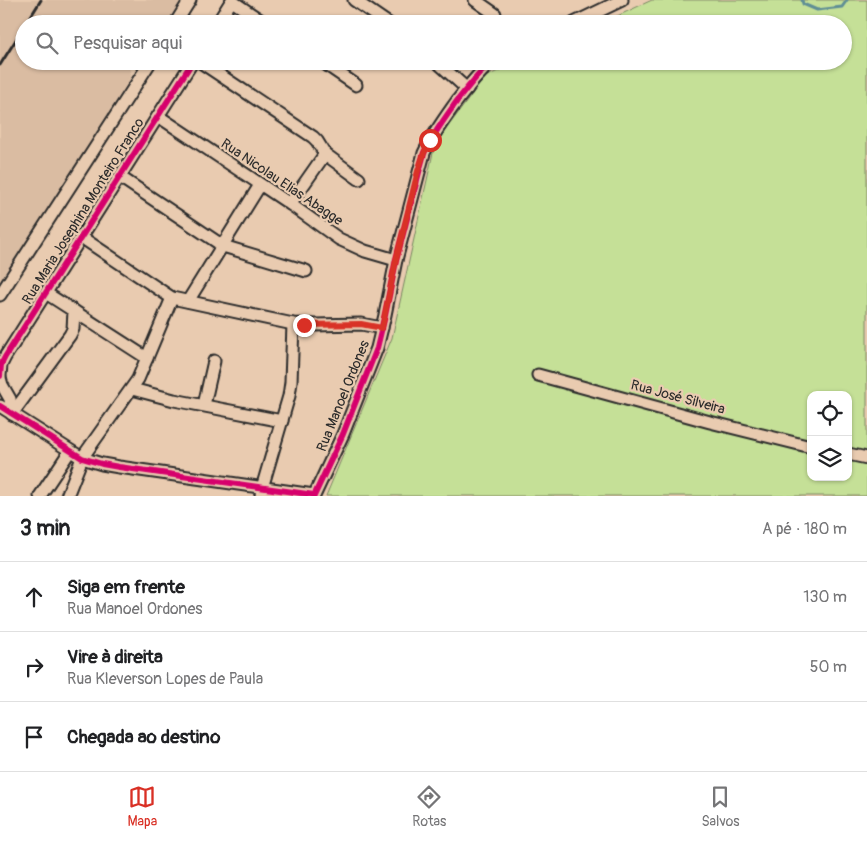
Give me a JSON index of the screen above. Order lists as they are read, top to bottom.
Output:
{
  "streets": {
    "street": [
      "Rua Nicolau Elias Abagge",
      "Rua Maria Josephina Monteiro Franco",
      "Rua Manoel Ordones",
      "Rua José Silveira"
    ]
  },
  "crossings": [
    ["Rua Nicolau Elias Abagge", "Rua Maria Josephina Monteiro Franco"],
    ["Rua Nicolau Elias Abagge", "Rua Manoel Ordones"]
  ],
  "page": {
    "search": "Pesquisar aqui",
    "heading": ["3 min", "A pé · 180 m"],
    "list": [
      ["Siga em frente", "Rua Manoel Ordones", "130 m"],
      ["Vire à direita", "Rua Kleverson Lopes de Paula", "50 m"],
      "Chegada ao destino"
    ],
    "nav": ["Mapa", "Rotas", "Salvos"]
  }
}
